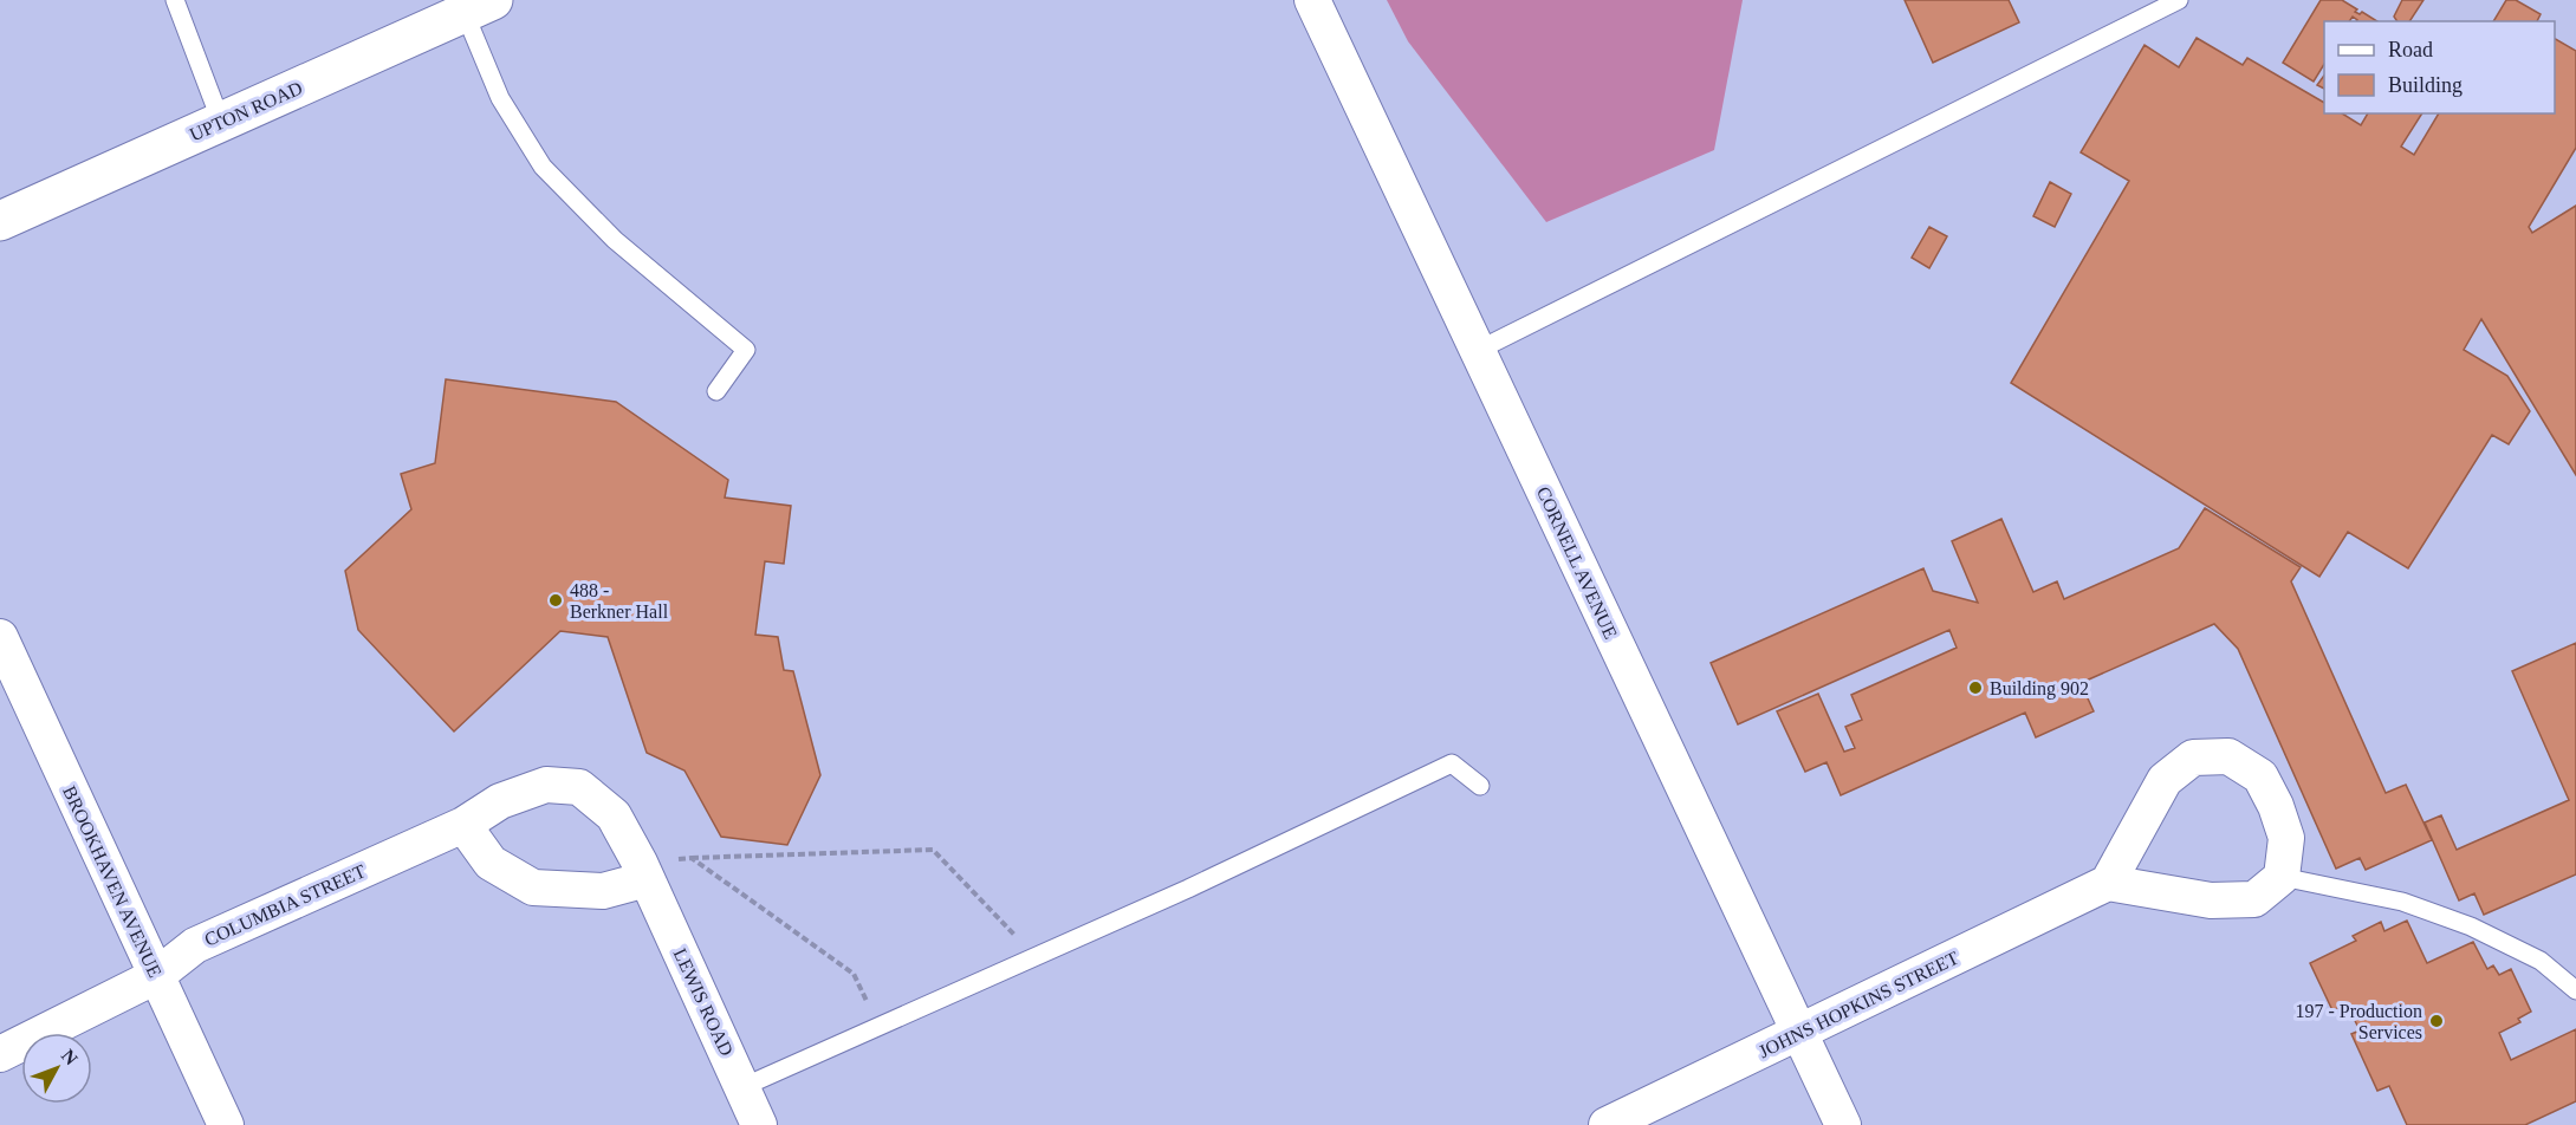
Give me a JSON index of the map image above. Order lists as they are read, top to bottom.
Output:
{
  "streets": {
    "street": [
      "UPTON ROAD",
      "CORNELL AVENUE",
      "BROOKHAVEN AVENUE",
      "COLUMBIA STREET",
      "LEWIS ROAD",
      "JOHNS HOPKINS STREET"
    ]
  },
  "crossings": [
    ["CORNELL AVENUE", "JOHNS HOPKINS STREET"],
    ["BROOKHAVEN AVENUE", "COLUMBIA STREET"],
    ["COLUMBIA STREET", "LEWIS ROAD"]
  ],
  "places": ["488 - Berkner Hall", "Building 902", "197 - Production Services"],
  "legend": ["Road", "Building"],
  "north": "top right"
}
